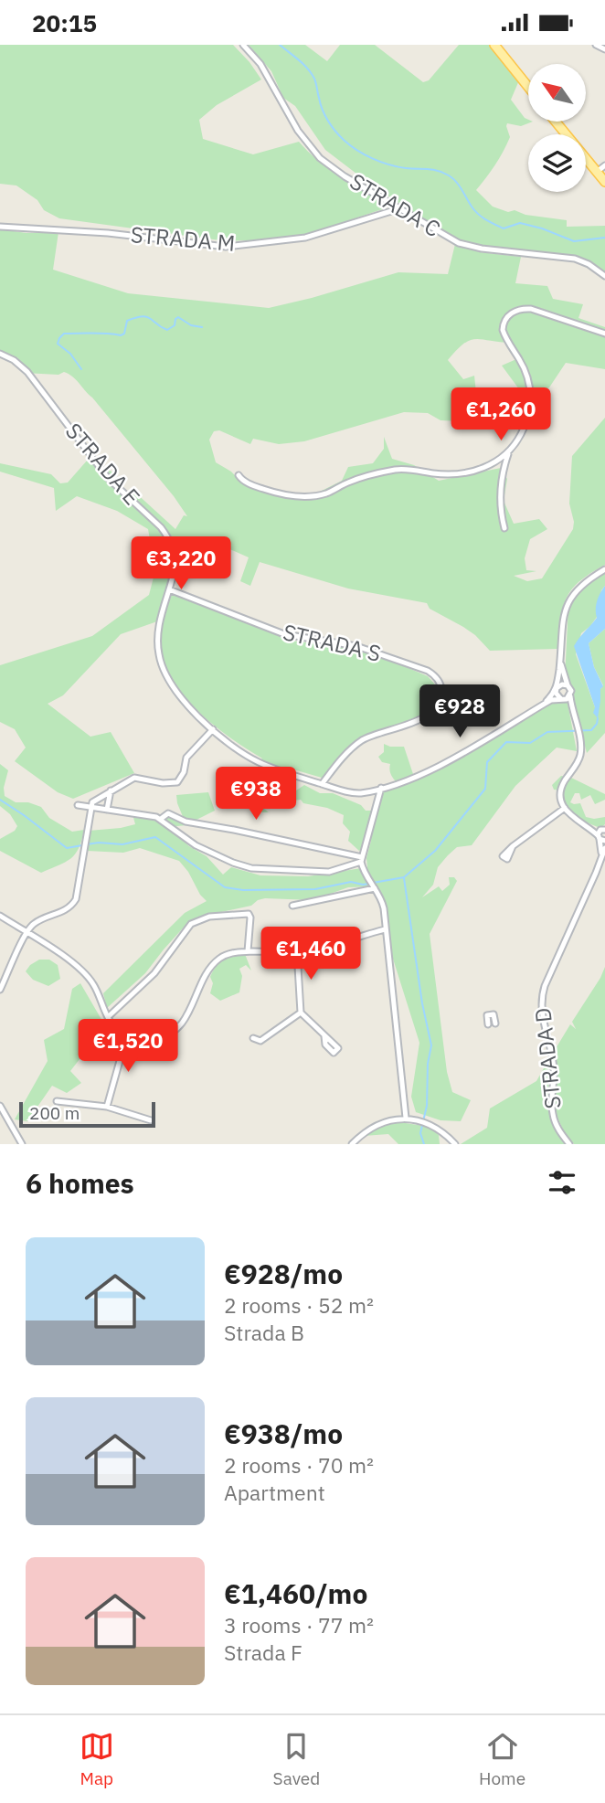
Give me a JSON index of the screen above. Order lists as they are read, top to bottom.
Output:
{
  "streets": {
    "street": [
      "STRADA C",
      "STRADA M",
      "STRADA E",
      "STRADA S",
      "STRADA D"
    ]
  },
  "crossings": [
    ["STRADA C", "STRADA M"],
    ["STRADA E", "STRADA S"]
  ],
  "scale_bar": "200 m",
  "north": "top left",
  "page": {
    "status": "20:15",
    "price": [
      "€1,260",
      "€3,220",
      "€928",
      "€938",
      "€1,460",
      "€1,520"
    ],
    "scale": "200 m",
    "heading": "6 homes",
    "list": [
      {
        "name": "€928/mo",
        "note": "2 rooms · 52 m² · Strada B"
      },
      {
        "name": "€938/mo",
        "note": "2 rooms · 70 m² · Apartment"
      },
      {
        "name": "€1,460/mo",
        "note": "3 rooms · 77 m² · Strada F"
      }
    ],
    "tabs": ["Map", "Saved", "Home"]
  }
}
